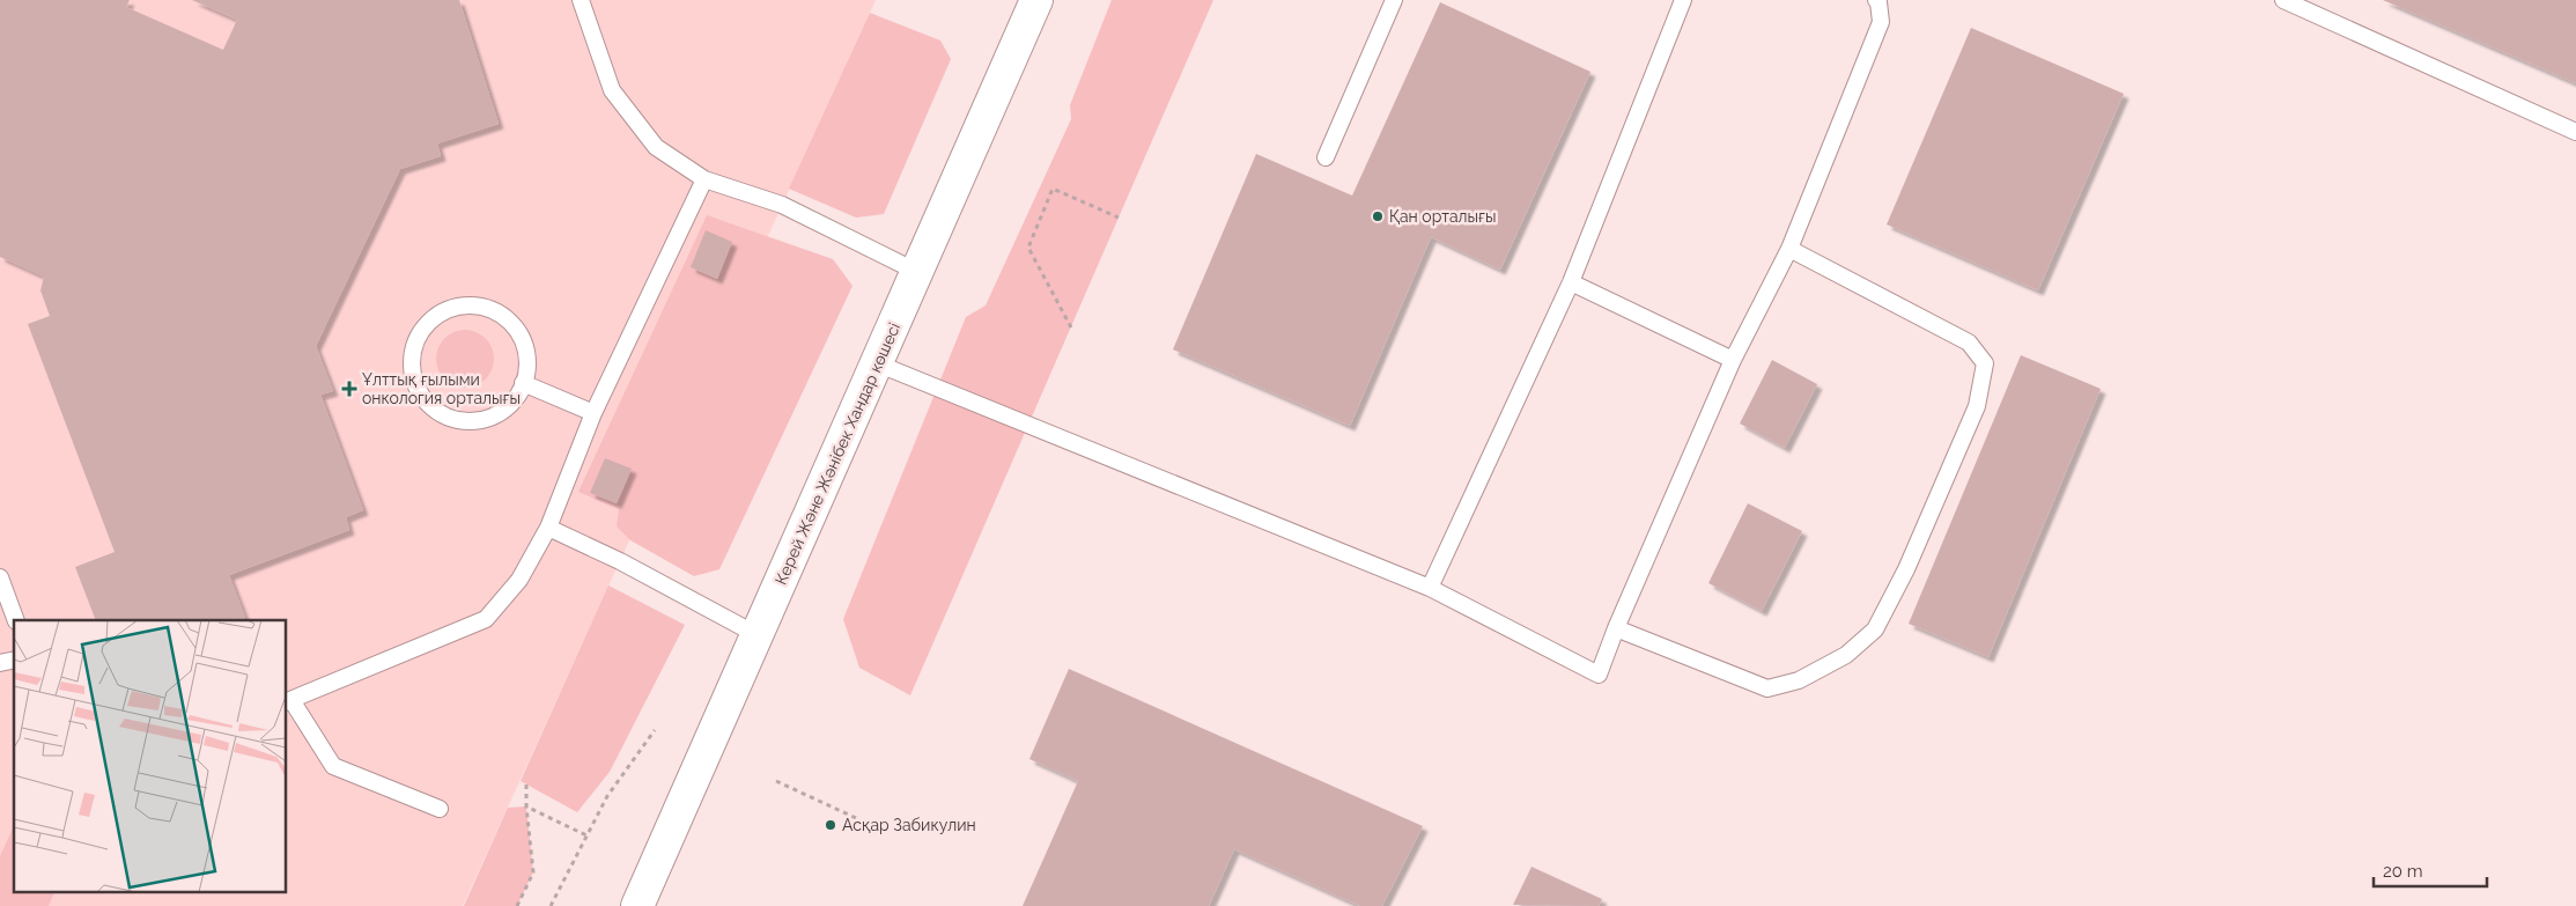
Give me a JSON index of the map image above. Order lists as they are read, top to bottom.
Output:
{
  "streets": {
    "main road": ["Керей Және Жәнібек Хандар көшесі"]
  },
  "places": {
    "other": ["Қан орталығы", "Асқар Забикулин"],
    "health": ["Ұлттық ғылыми онкология орталығы"]
  },
  "scale_bar": "20 m"
}
